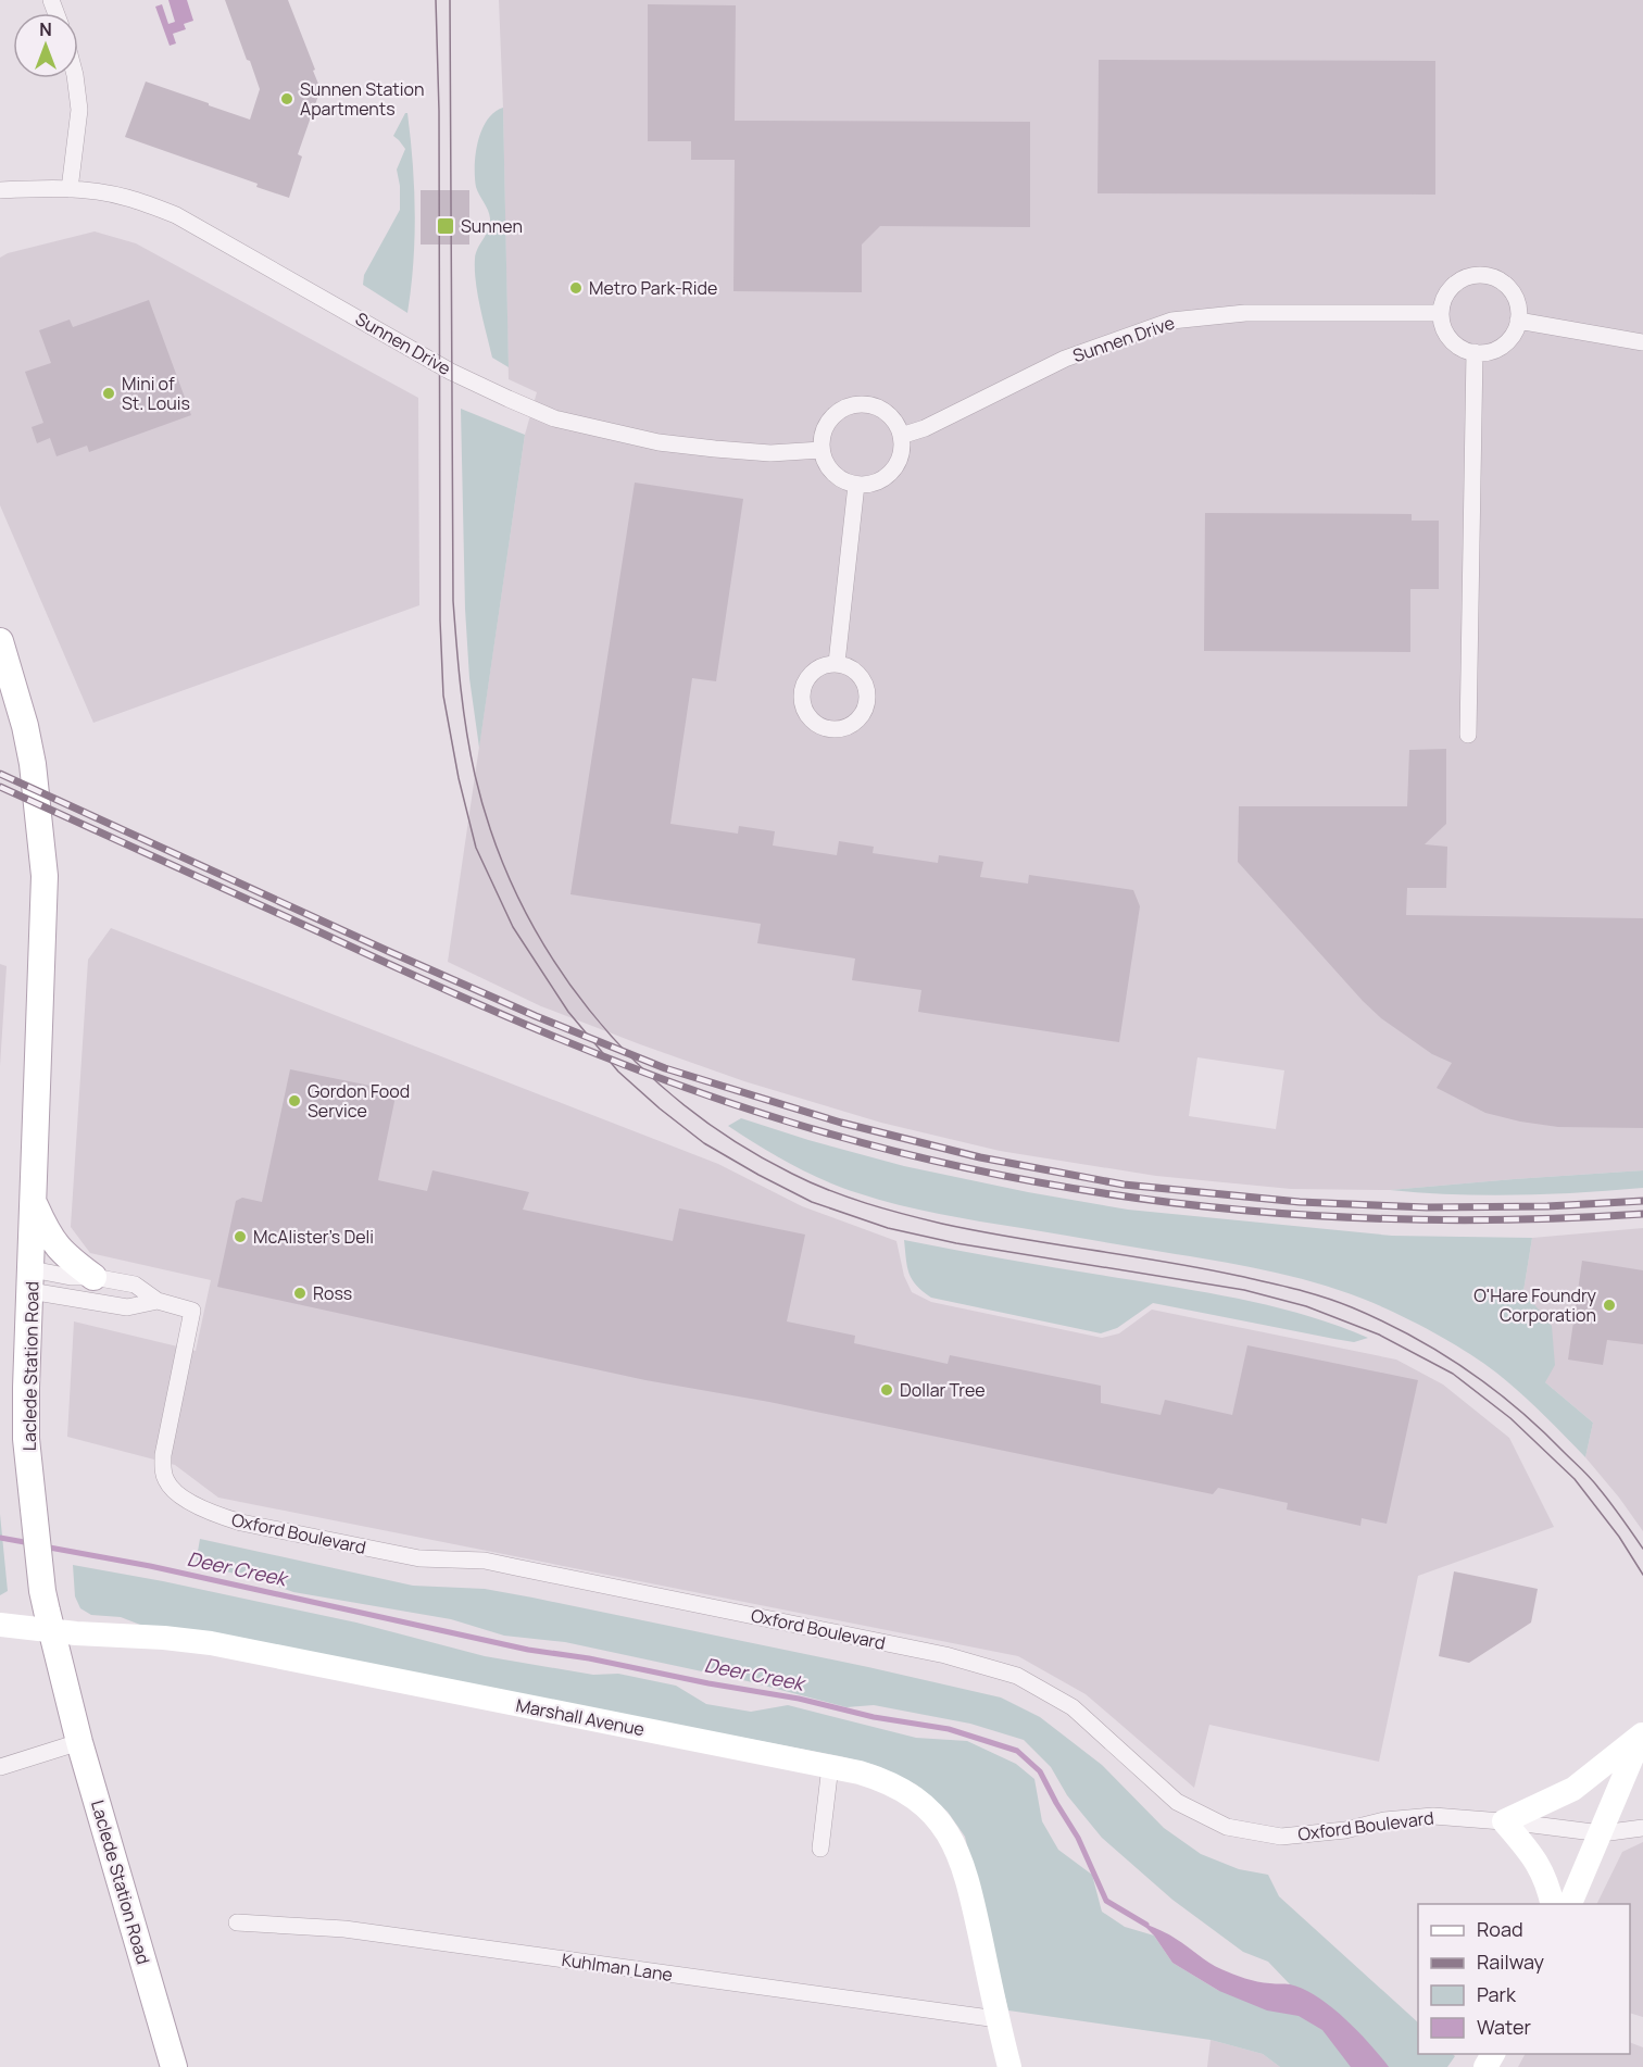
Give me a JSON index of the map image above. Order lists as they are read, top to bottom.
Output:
{
  "streets": {
    "main road": ["Laclede Station Road"],
    "street": [
      "Sunnen Drive",
      "Oxford Boulevard",
      "Marshall Avenue",
      "Kuhlman Lane"
    ]
  },
  "crossings": [
    ["Laclede Station Road", "Oxford Boulevard"],
    ["Laclede Station Road", "Marshall Avenue"],
    ["Marshall Avenue", "Kuhlman Lane"]
  ],
  "water": ["Deer Creek"],
  "places": {
    "other": [
      "Sunnen Station Apartments",
      "Metro Park-Ride",
      "Mini of St. Louis",
      "Gordon Food Service",
      "McAlister's Deli",
      "Ross",
      "O'Hare Foundry Corporation",
      "Dollar Tree"
    ],
    "transit": ["Sunnen"]
  },
  "legend": [
    "Road",
    "Railway",
    "Park",
    "Water"
  ],
  "north": "top"
}
